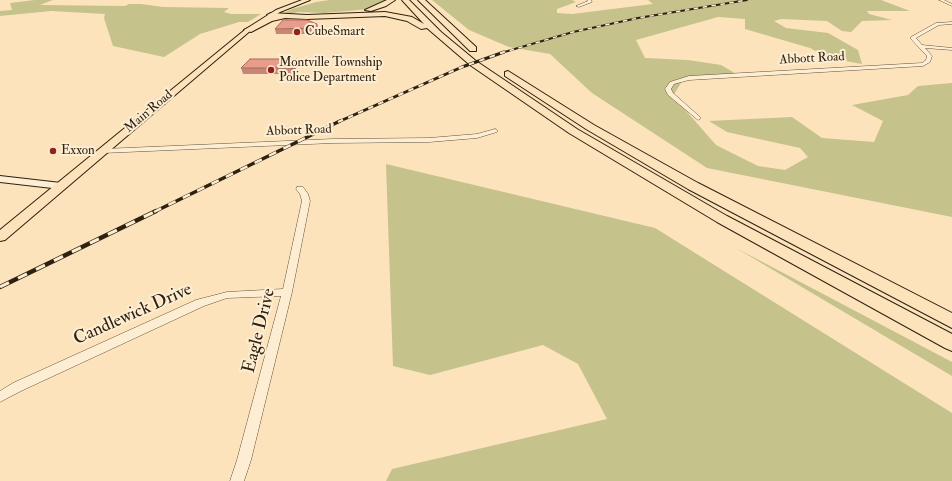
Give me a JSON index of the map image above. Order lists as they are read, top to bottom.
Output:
{
  "streets": {
    "main road": ["Main Road"],
    "street": ["Abbott Road", "Candlewick Drive", "Eagle Drive"]
  },
  "crossings": [
    ["Abbott Road", "Main Road"],
    ["Candlewick Drive", "Eagle Drive"]
  ],
  "places": ["CubeSmart", "Montville Township Police Department", "Exxon"]
}
